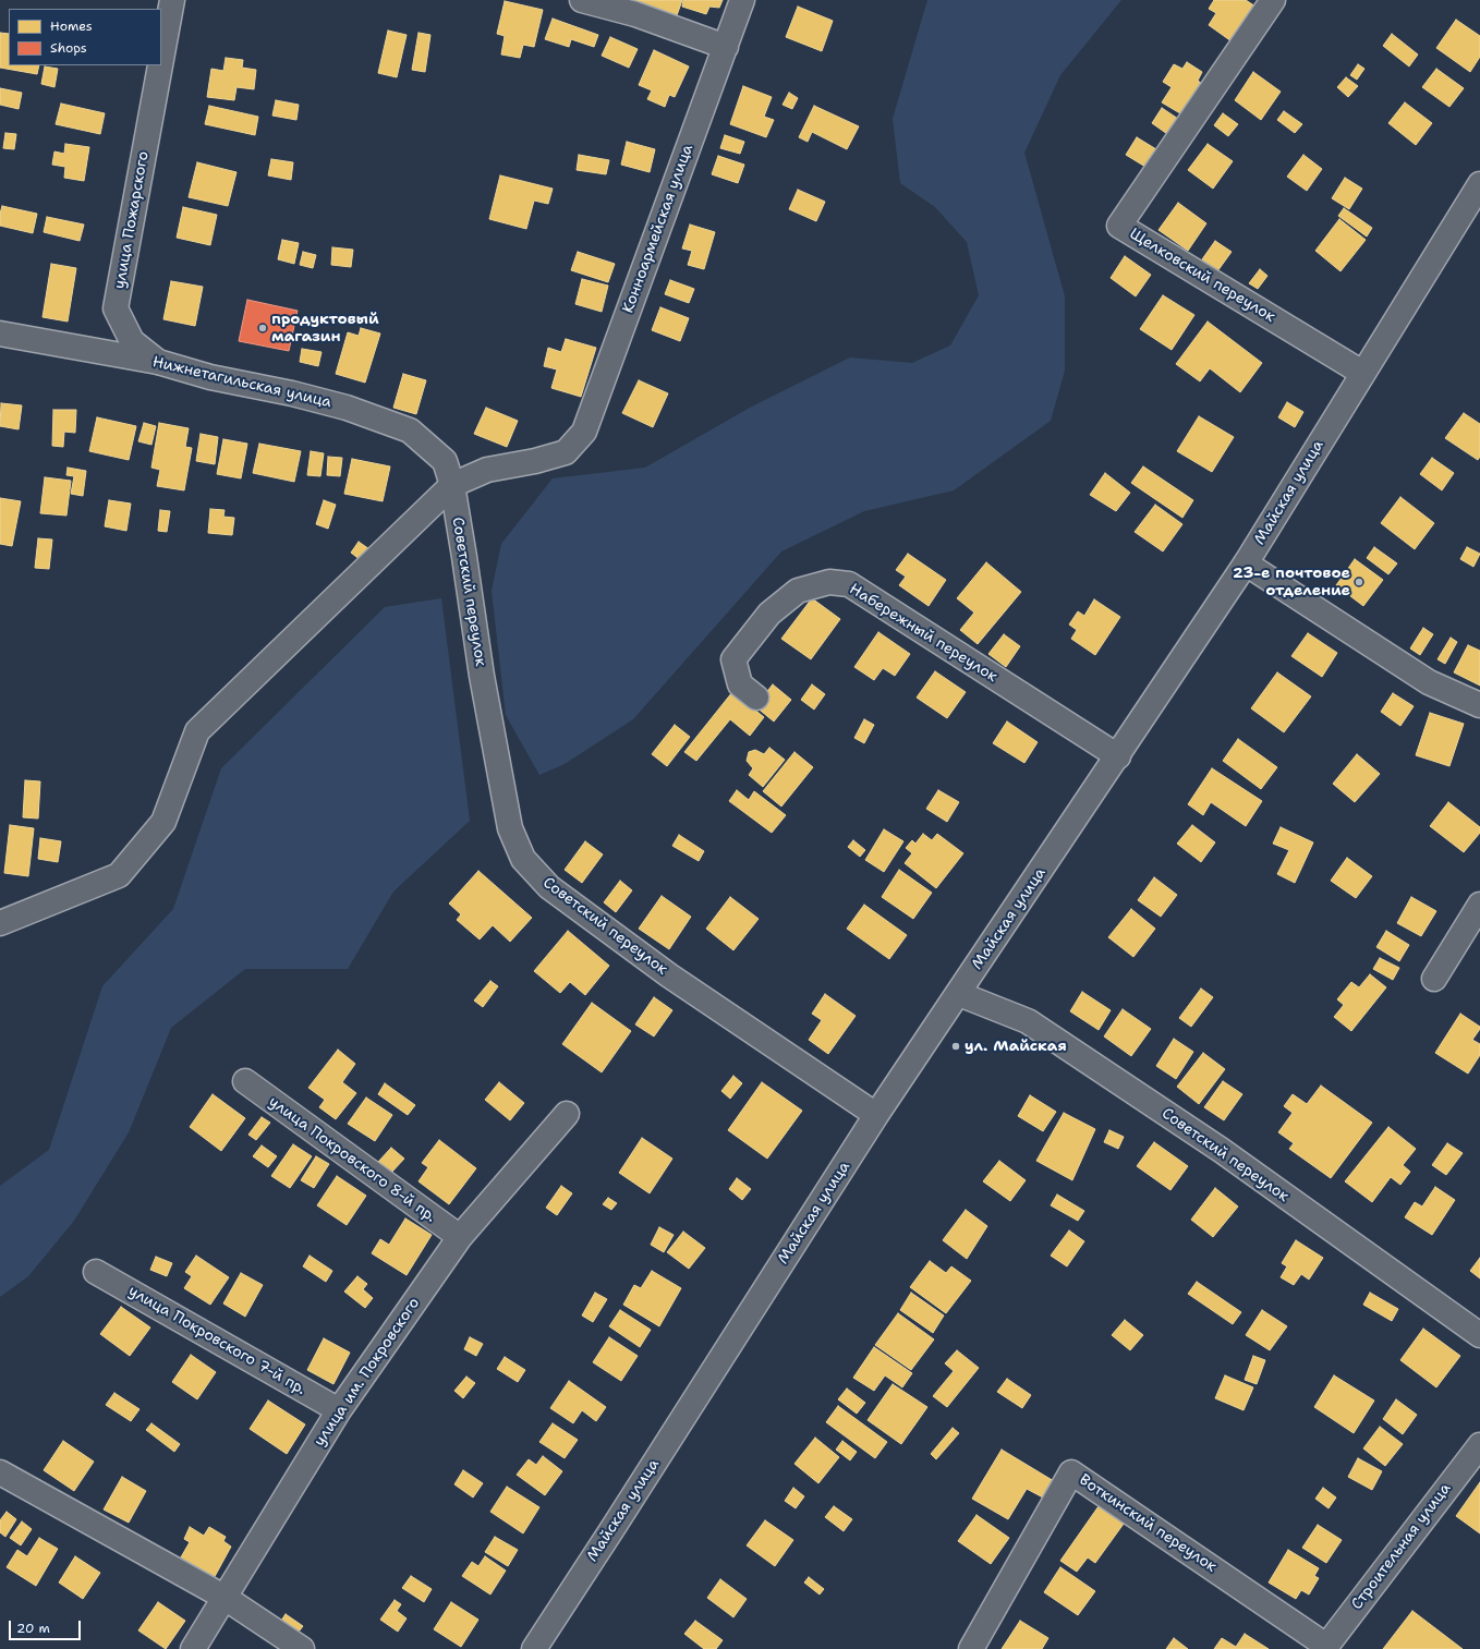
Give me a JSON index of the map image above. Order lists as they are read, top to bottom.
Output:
{
  "streets": {
    "street": [
      "улица Пожарского",
      "Конноармейская улица",
      "Щелковский переулок",
      "Нижнетагильская улица",
      "Майская улица",
      "Советский переулок",
      "Набережный переулок",
      "улица Покровского 8-й пр.",
      "улица Покровского 7-й пр.",
      "улица им. Покровского",
      "Воткинский переулок",
      "Строительная улица"
    ]
  },
  "crossings": [
    ["улица Пожарского", "Нижнетагильская улица"],
    ["Конноармейская улица", "Нижнетагильская улица"],
    ["Конноармейская улица", "Советский переулок"],
    ["Щелковский переулок", "Майская улица"],
    ["Нижнетагильская улица", "Советский переулок"],
    ["Майская улица", "Советский переулок"],
    ["Майская улица", "Набережный переулок"],
    ["улица Покровского 8-й пр.", "улица им. Покровского"],
    ["улица Покровского 7-й пр.", "улица им. Покровского"],
    ["Воткинский переулок", "Строительная улица"]
  ],
  "places": ["продуктовый магазин", "23-е почтовое отделение", "ул. Майская"],
  "legend": ["Homes", "Shops"],
  "scale_bar": "20 m"
}
